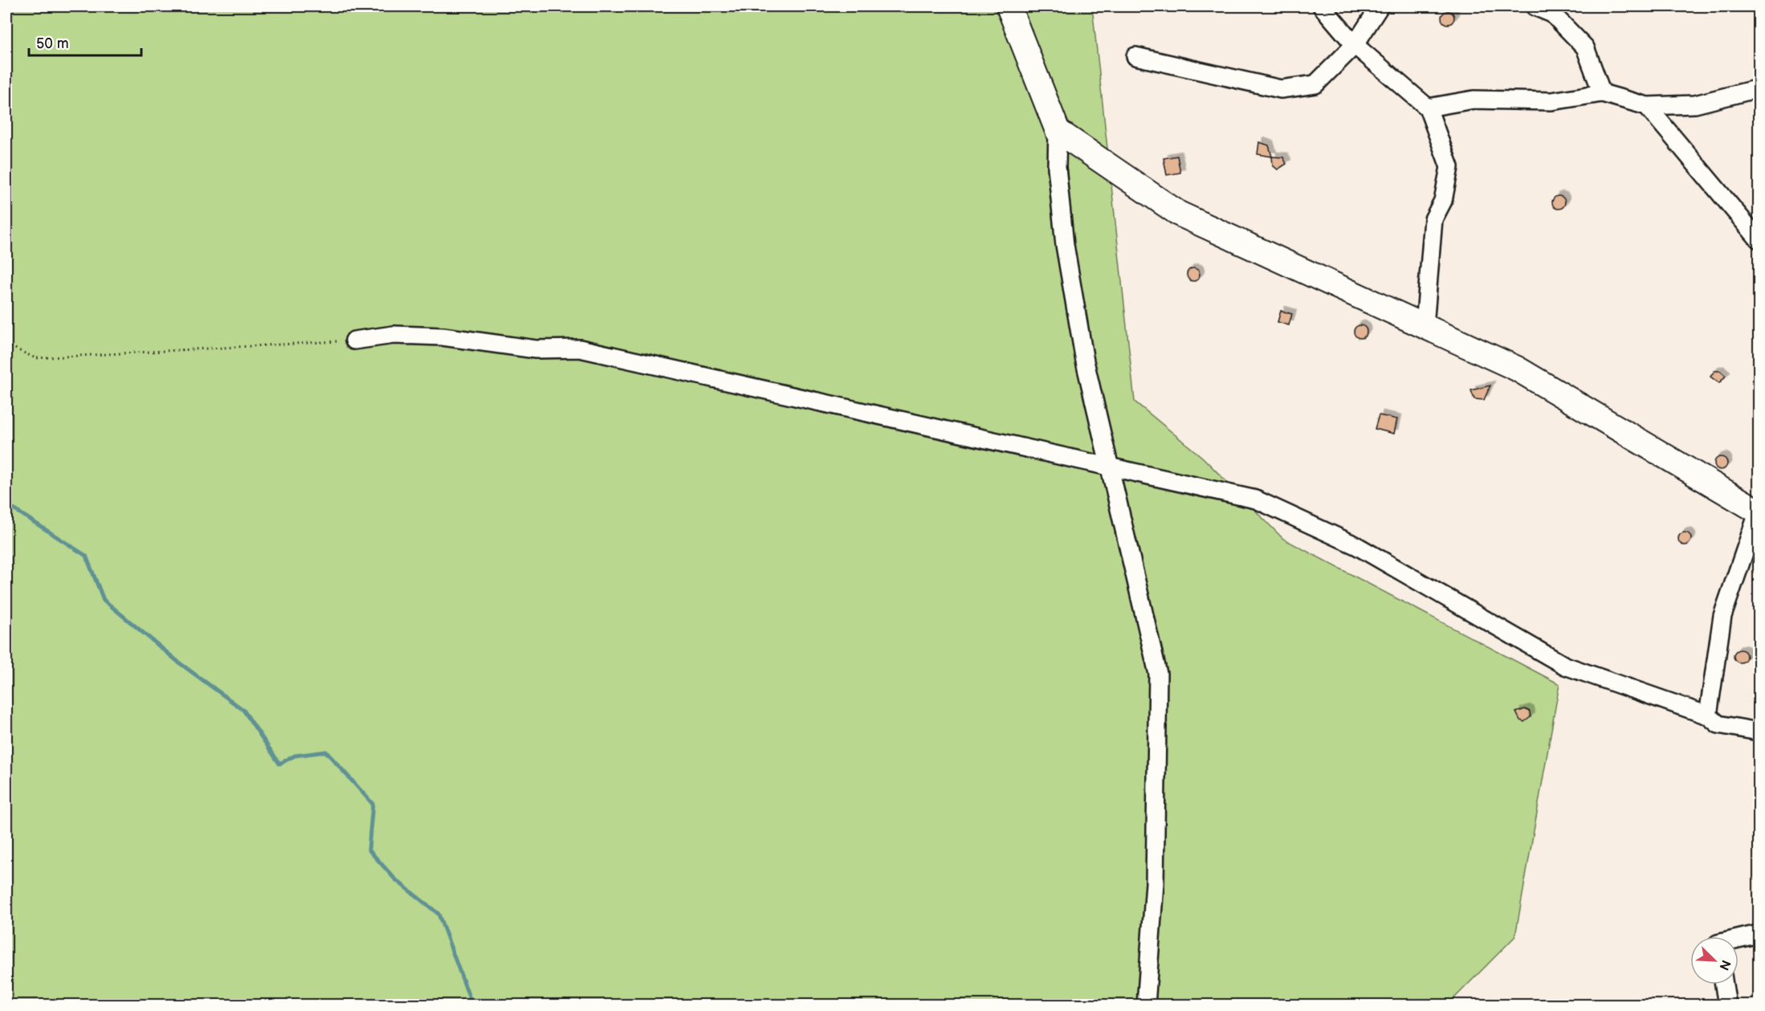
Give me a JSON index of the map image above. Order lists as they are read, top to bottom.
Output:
{
  "scale_bar": "50 m",
  "north": "bottom right"
}
